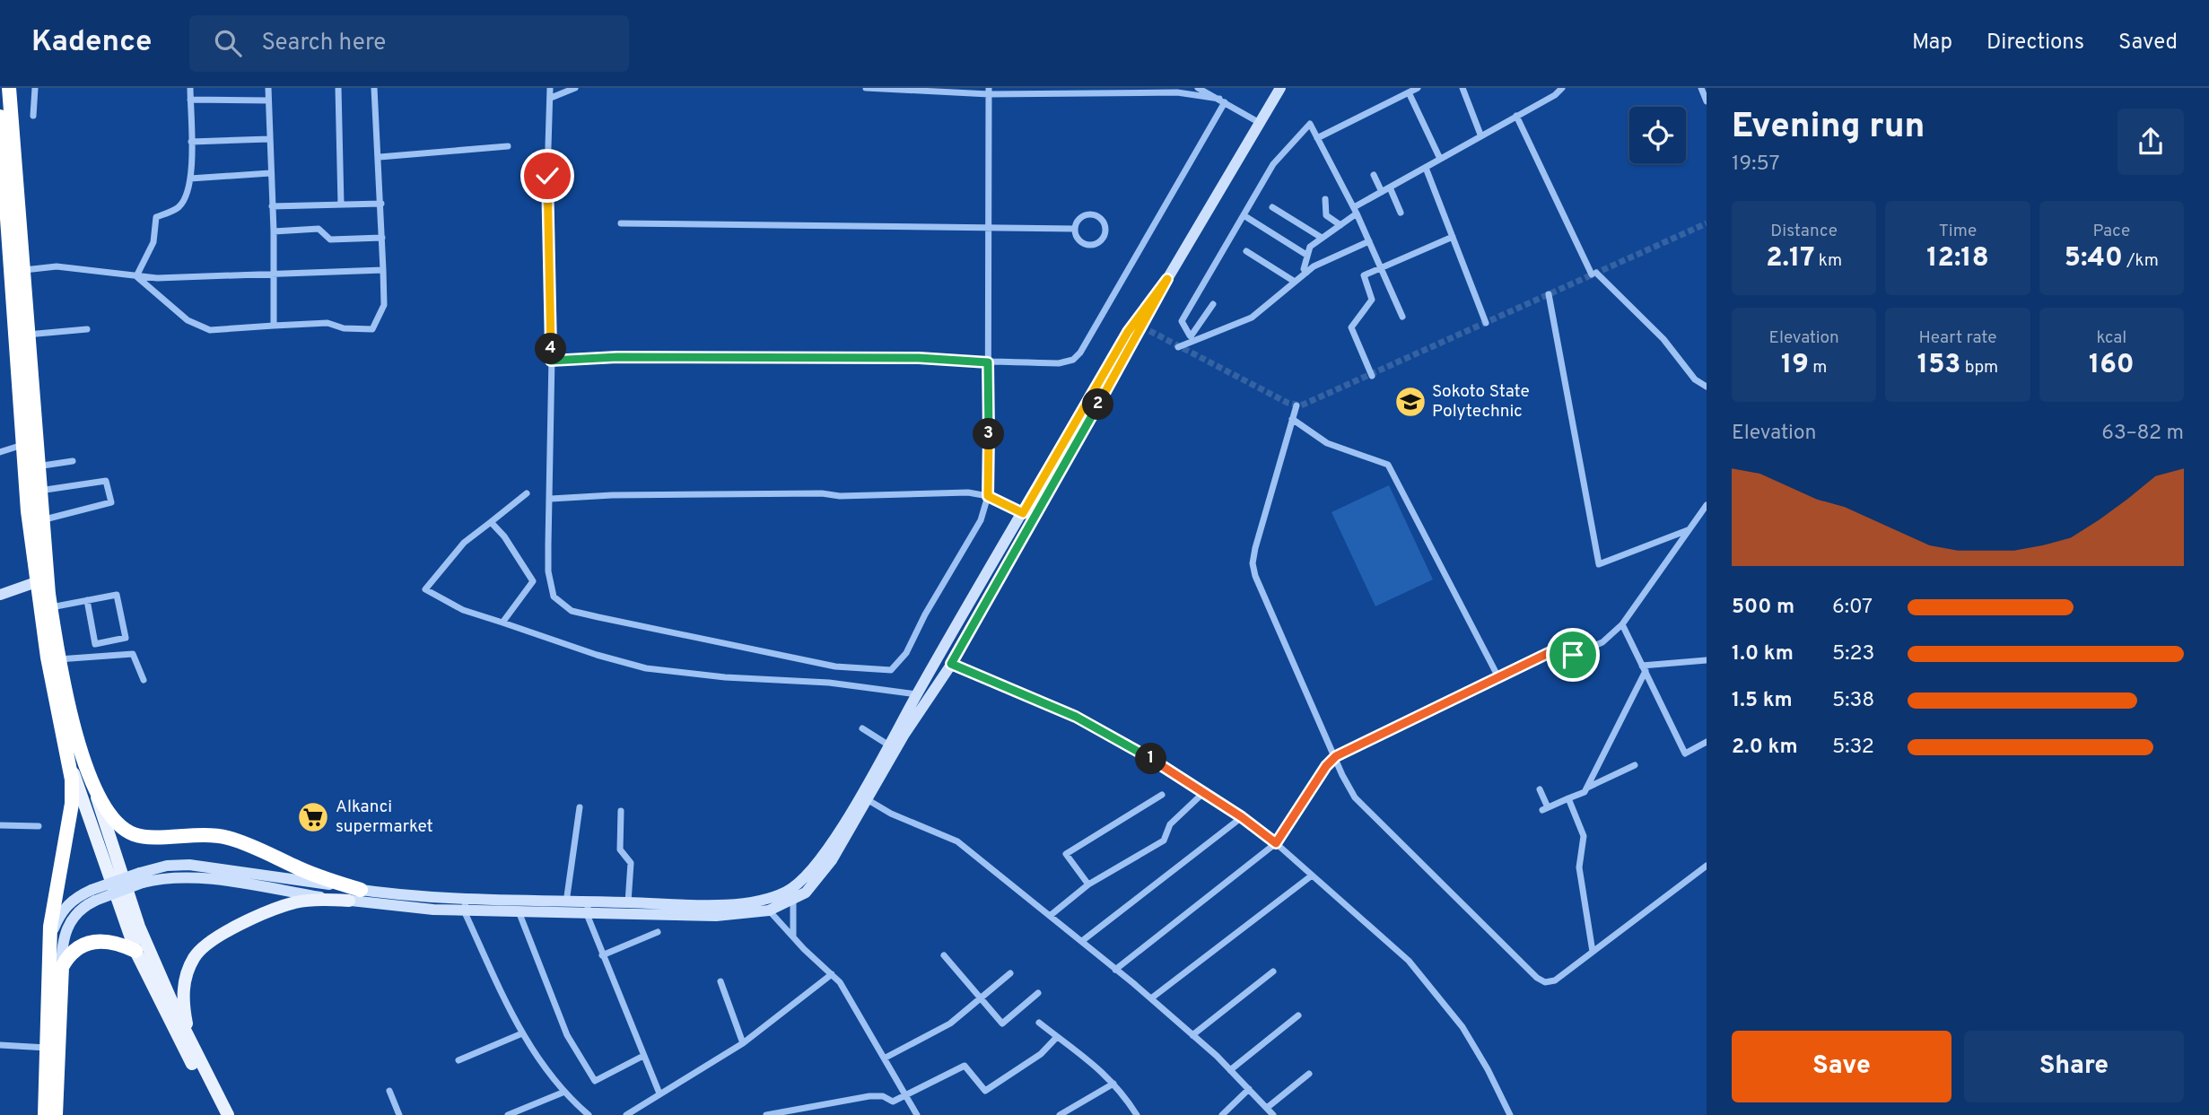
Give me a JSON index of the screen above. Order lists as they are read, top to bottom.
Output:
{
  "places": {
    "school or university": ["Sokoto State Polytechnic"],
    "supermarket": ["Alkanci supermarket"]
  },
  "page": {
    "header": "Kadence",
    "search": "Search here",
    "nav": ["Map", "Directions", "Saved"],
    "heading": ["Evening run", "19:57"],
    "stats": [
      ["Distance", "2.17 km"],
      ["Time", "12:18"],
      ["Pace", "5:40 /km"],
      ["Elevation", "19 m"],
      ["Heart rate", "153 bpm"],
      ["kcal", "160"]
    ],
    "pins": [
      "4",
      "2",
      "3",
      "1"
    ],
    "chart": ["Elevation", "63–82 m"],
    "list": [
      {
        "name": "500 m",
        "note": "6:07"
      },
      {
        "name": "1.0 km",
        "note": "5:23"
      },
      {
        "name": "1.5 km",
        "note": "5:38"
      },
      {
        "name": "2.0 km",
        "note": "5:32"
      }
    ],
    "buttons": ["Save", "Share"]
  }
}
